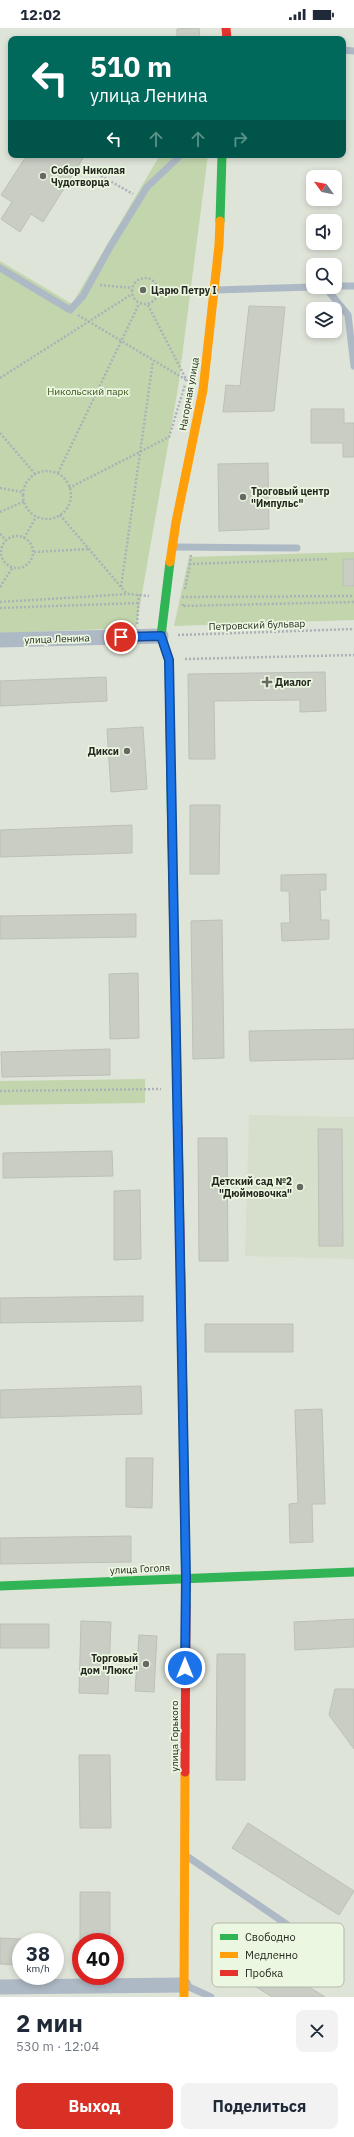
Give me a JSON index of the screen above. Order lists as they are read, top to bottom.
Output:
{
  "streets": {
    "street": [
      "Нагорная улица",
      "улица Ленина",
      "улица Гоголя",
      "улица Горького"
    ],
    "path": ["Петровский бульвар"]
  },
  "crossings": [
    ["Нагорная улица", "Петровский бульвар"],
    ["Нагорная улица", "улица Ленина"],
    ["Нагорная улица", "улица Горького"],
    ["Петровский бульвар", "улица Ленина"],
    ["Петровский бульвар", "улица Горького"],
    ["улица Ленина", "улица Горького"],
    ["улица Гоголя", "улица Горького"]
  ],
  "parks": ["Никольский парк"],
  "places": {
    "other": [
      "Собор Николая Чудотворца",
      "Царю Петру I",
      "Троговый центр \"Импульс\"",
      "Дикси",
      "Детский сад №2 \"Дюймовочка\"",
      "Торговый дом \"Люкс\""
    ],
    "health": ["Диалог"]
  },
  "legend": ["Свободно", "Медленно", "Пробка"],
  "north": "top left",
  "page": {
    "status": "12:02",
    "turn": ["510 m", "улица Ленина"],
    "speed": "38 km/h",
    "limit": "40",
    "heading": ["2 мин", "530 m · 12:04"],
    "buttons": ["Выход", "Поделиться"]
  }
}
